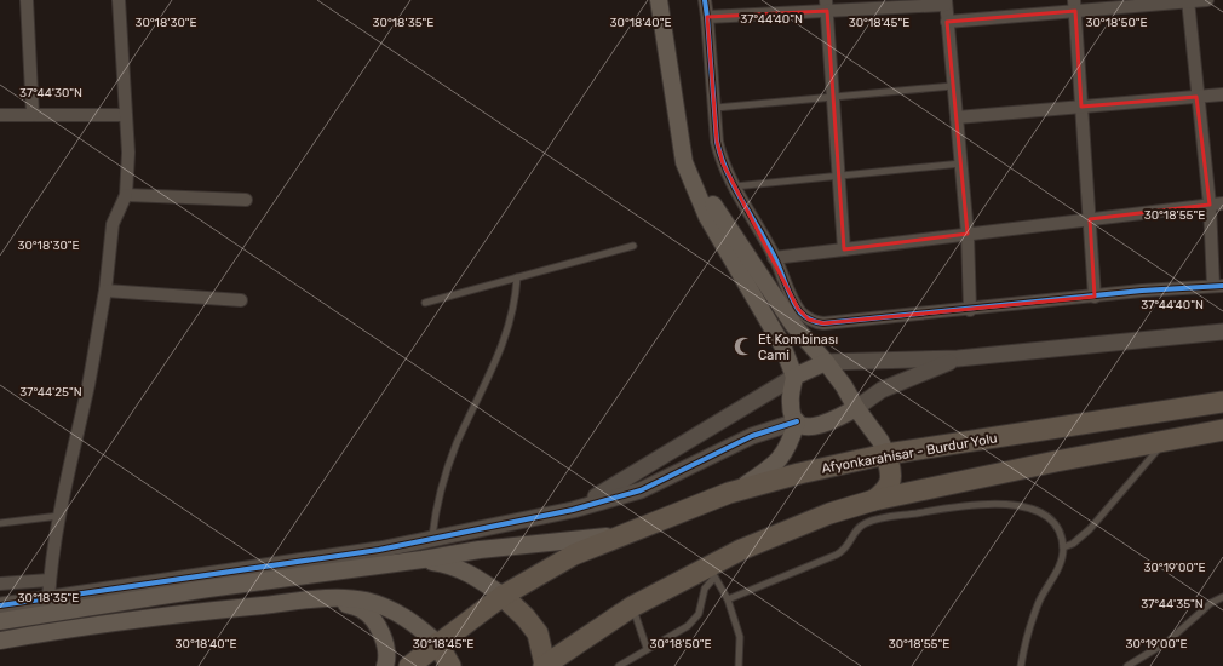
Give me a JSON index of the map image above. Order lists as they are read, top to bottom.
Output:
{
  "streets": {
    "highway": ["Afyonkarahisar - Burdur Yolu"]
  },
  "places": {
    "mosque": ["Et Kombinası Cami"]
  },
  "coordinates": [
    "37°44'40\"N",
    "30°18'35\"E",
    "30°18'40\"E",
    "30°18'30\"E",
    "30°18'45\"E",
    "30°18'50\"E",
    "37°44'30\"N",
    "30°18'55\"E",
    "37°44'25\"N",
    "30°19'00\"E",
    "37°44'35\"N"
  ]
}
